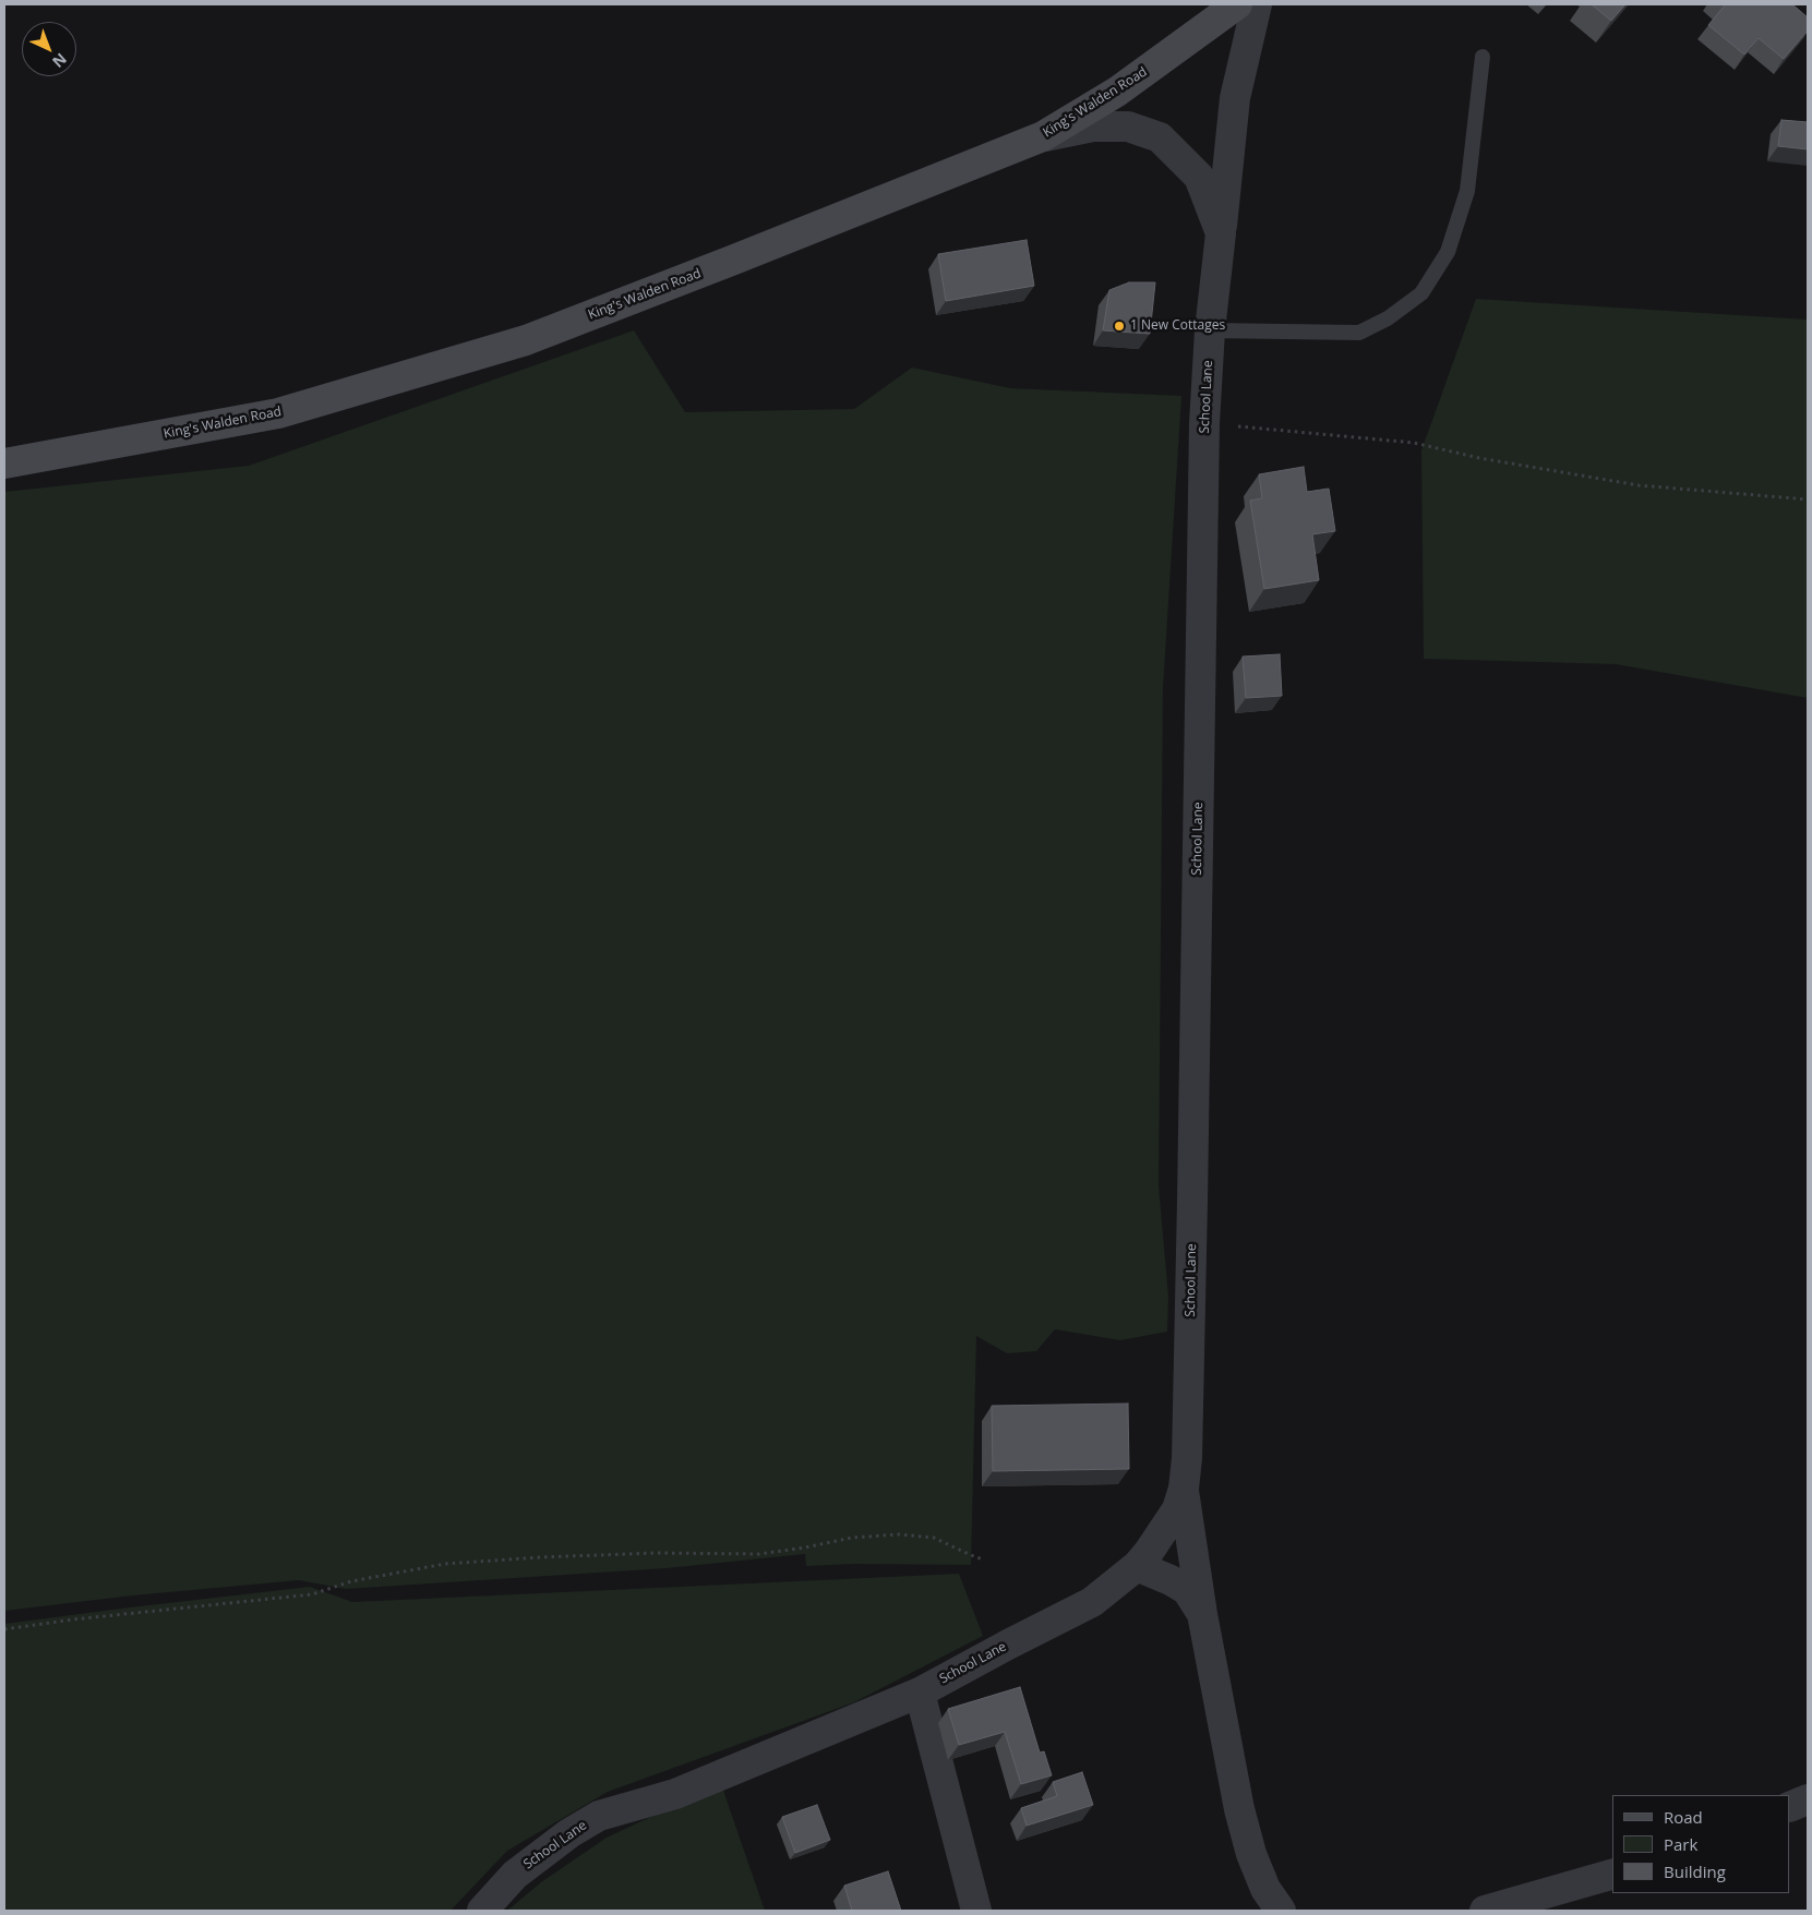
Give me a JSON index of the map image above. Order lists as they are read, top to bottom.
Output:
{
  "streets": {
    "street": ["King's Walden Road", "School Lane"]
  },
  "crossings": [
    ["King's Walden Road", "School Lane"]
  ],
  "places": ["1 New Cottages"],
  "legend": ["Road", "Park", "Building"],
  "north": "bottom right"
}
